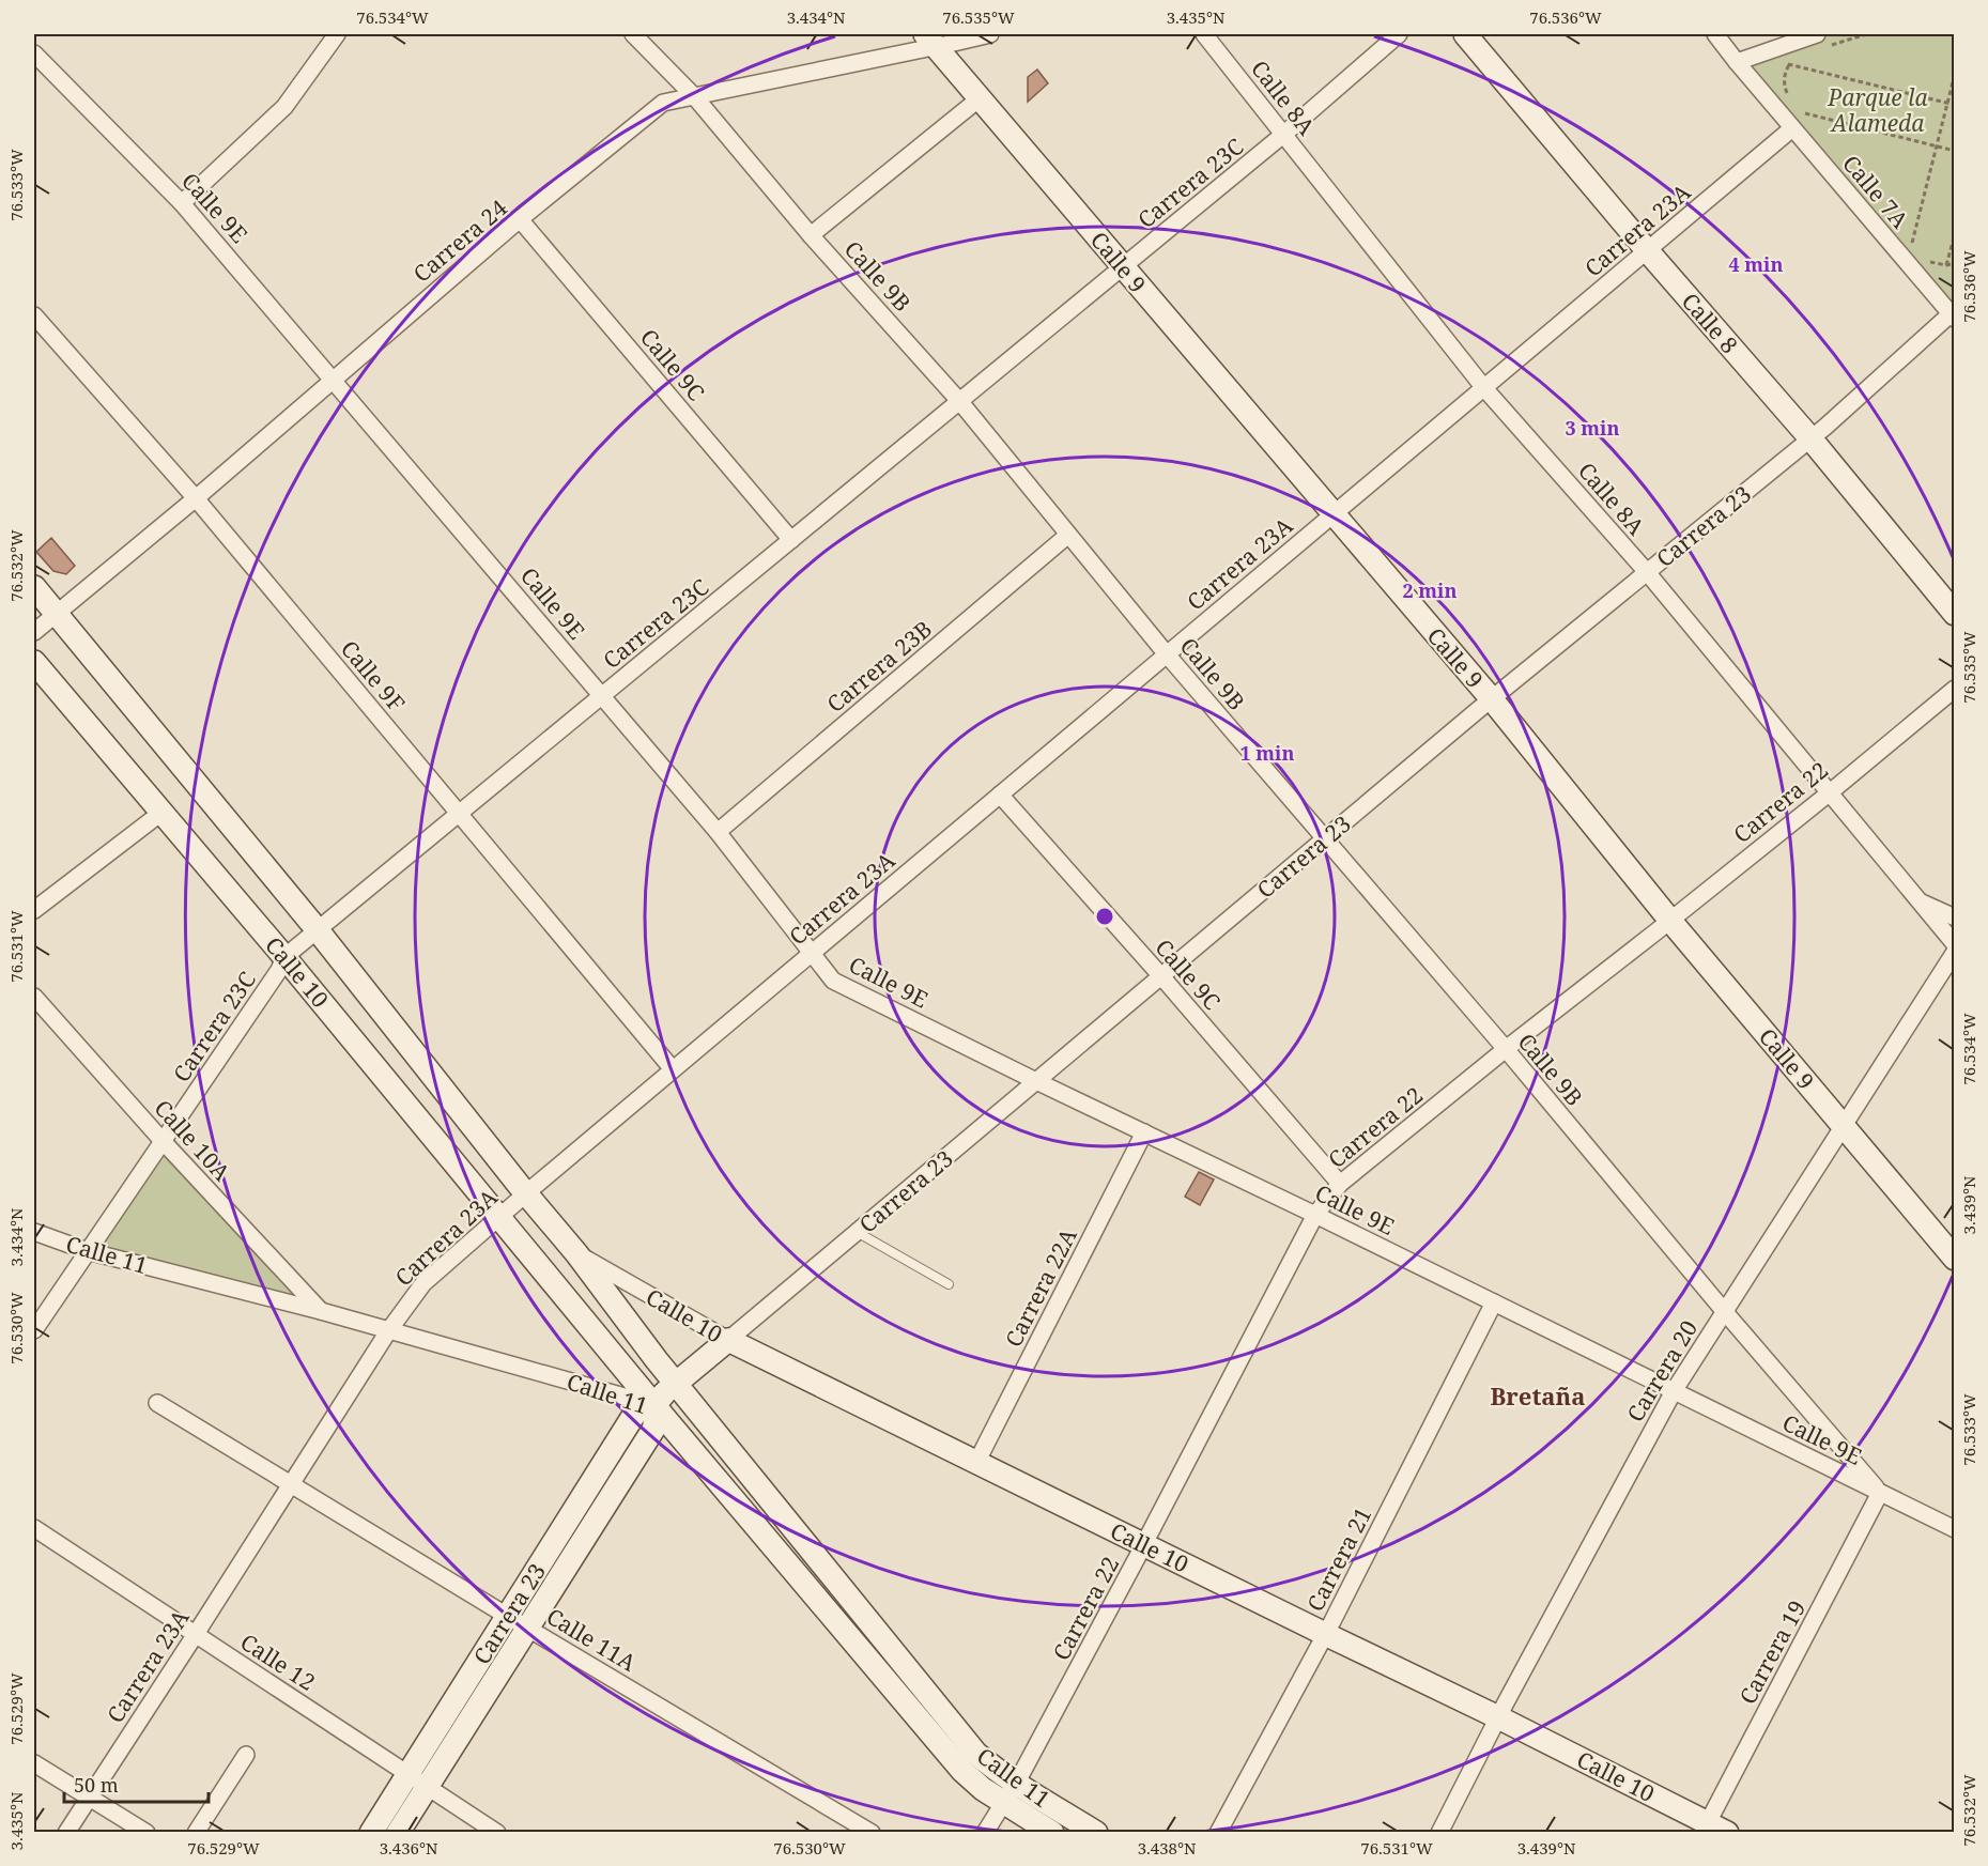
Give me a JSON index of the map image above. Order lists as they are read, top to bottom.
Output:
{
  "streets": {
    "street": [
      "Calle 8A",
      "Carrera 23C",
      "Calle 7A",
      "Calle 9E",
      "Carrera 23A",
      "Carrera 24",
      "Calle 9",
      "Calle 9B",
      "Calle 8",
      "Calle 9C",
      "Carrera 23",
      "Carrera 23B",
      "Calle 9F",
      "Carrera 22",
      "Calle 10",
      "Calle 10A",
      "Calle 11",
      "Carrera 22A",
      "Carrera 20",
      "Carrera 21",
      "Calle 11A",
      "Carrera 19",
      "Calle 12"
    ]
  },
  "crossings": [
    ["Calle 8A", "Carrera 23C"],
    ["Calle 8A", "Carrera 23A"],
    ["Calle 8A", "Carrera 23"],
    ["Calle 8A", "Carrera 22"],
    ["Carrera 23C", "Calle 9E"],
    ["Carrera 23C", "Calle 9"],
    ["Carrera 23C", "Calle 9B"],
    ["Carrera 23C", "Calle 9C"],
    ["Carrera 23C", "Calle 9F"],
    ["Carrera 23C", "Calle 10"],
    ["Carrera 23C", "Calle 10A"],
    ["Carrera 23C", "Calle 11"],
    ["Calle 7A", "Carrera 23A"],
    ["Calle 7A", "Carrera 23"],
    ["Calle 9E", "Carrera 23A"],
    ["Calle 9E", "Carrera 24"],
    ["Calle 9E", "Calle 9B"],
    ["Calle 9E", "Carrera 23"],
    ["Calle 9E", "Carrera 23B"],
    ["Calle 9E", "Carrera 22"],
    ["Calle 9E", "Carrera 22A"],
    ["Calle 9E", "Carrera 20"],
    ["Calle 9E", "Carrera 21"],
    ["Calle 9E", "Carrera 19"],
    ["Carrera 23A", "Calle 9"],
    ["Carrera 23A", "Calle 9B"],
    ["Carrera 23A", "Calle 8"],
    ["Carrera 23A", "Calle 9C"],
    ["Carrera 23A", "Calle 9F"],
    ["Carrera 23A", "Calle 10"],
    ["Carrera 23A", "Calle 11"],
    ["Carrera 23A", "Calle 11A"],
    ["Carrera 23A", "Calle 12"],
    ["Carrera 24", "Calle 9"],
    ["Carrera 24", "Calle 9B"],
    ["Carrera 24", "Calle 9C"],
    ["Carrera 24", "Calle 9F"],
    ["Carrera 24", "Calle 10"],
    ["Calle 9", "Carrera 23"],
    ["Calle 9", "Carrera 22"],
    ["Calle 9", "Carrera 20"],
    ["Calle 9B", "Carrera 23"],
    ["Calle 9B", "Carrera 23B"],
    ["Calle 9B", "Carrera 22"],
    ["Calle 9B", "Carrera 20"],
    ["Calle 9B", "Carrera 19"],
    ["Calle 8", "Carrera 23"],
    ["Calle 9C", "Carrera 23"],
    ["Calle 9C", "Carrera 22"],
    ["Carrera 23", "Calle 10"],
    ["Carrera 23", "Calle 11"],
    ["Carrera 23", "Calle 11A"],
    ["Carrera 23", "Calle 12"],
    ["Carrera 22", "Calle 10"],
    ["Carrera 22", "Calle 11"],
    ["Calle 10", "Calle 11"],
    ["Calle 10", "Carrera 22A"],
    ["Calle 10", "Carrera 20"],
    ["Calle 10", "Carrera 21"],
    ["Calle 10", "Carrera 19"],
    ["Calle 10A", "Calle 11"]
  ],
  "districts": ["Bretaña"],
  "parks": ["Parque la Alameda"],
  "scale_bar": "50 m",
  "coordinates": [
    "76.534°W",
    "3.434°N",
    "76.535°W",
    "3.435°N",
    "76.536°W",
    "76.533°W",
    "76.532°W",
    "76.531°W",
    "3.439°N",
    "76.530°W",
    "76.529°W",
    "3.436°N",
    "3.438°N"
  ],
  "rings": [
    "4 min",
    "3 min",
    "2 min",
    "1 min"
  ]
}
